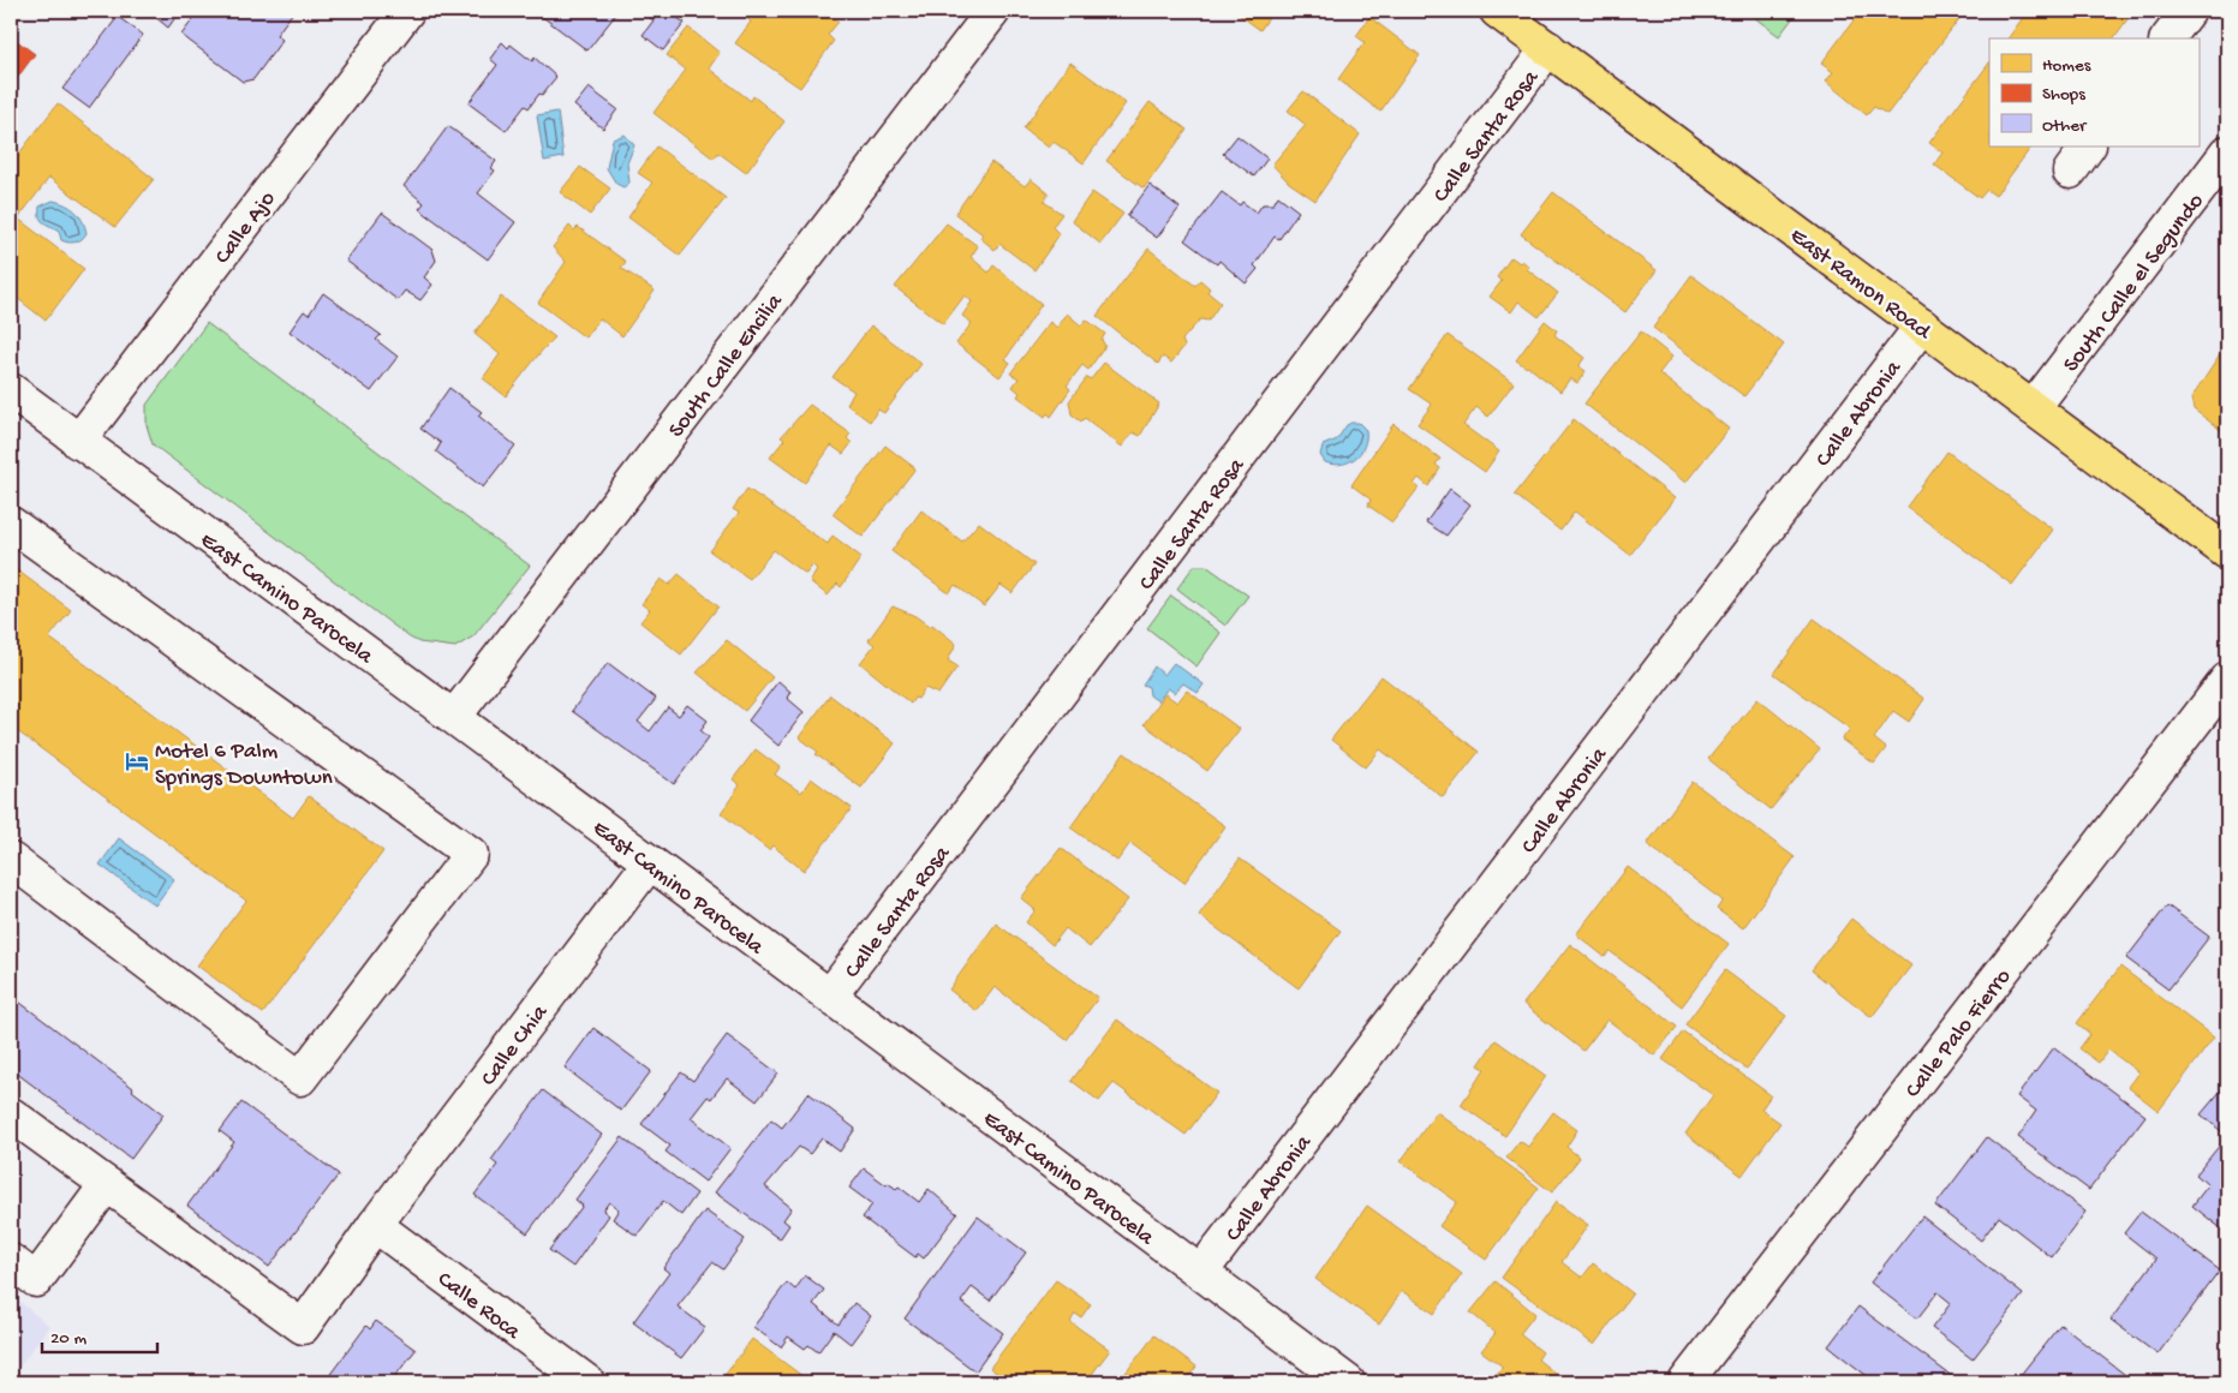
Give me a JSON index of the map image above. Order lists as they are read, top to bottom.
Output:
{
  "streets": {
    "main road": ["East Ramon Road"],
    "street": [
      "Calle Santa Rosa",
      "Calle Ajo",
      "South Calle el Segundo",
      "South Calle Encilia",
      "Calle Abronia",
      "East Camino Parocela",
      "Calle Palo Fierro",
      "Calle Chia",
      "Calle Roca"
    ]
  },
  "crossings": [
    ["Calle Santa Rosa", "East Ramon Road"],
    ["Calle Santa Rosa", "East Camino Parocela"],
    ["Calle Ajo", "East Camino Parocela"],
    ["East Ramon Road", "South Calle el Segundo"],
    ["East Ramon Road", "Calle Abronia"],
    ["South Calle Encilia", "East Camino Parocela"],
    ["Calle Abronia", "East Camino Parocela"],
    ["East Camino Parocela", "Calle Chia"],
    ["Calle Chia", "Calle Roca"]
  ],
  "places": {
    "hotel": ["Motel 6 Palm Springs Downtown"]
  },
  "legend": ["Homes", "Shops", "Other"],
  "scale_bar": "20 m"
}
